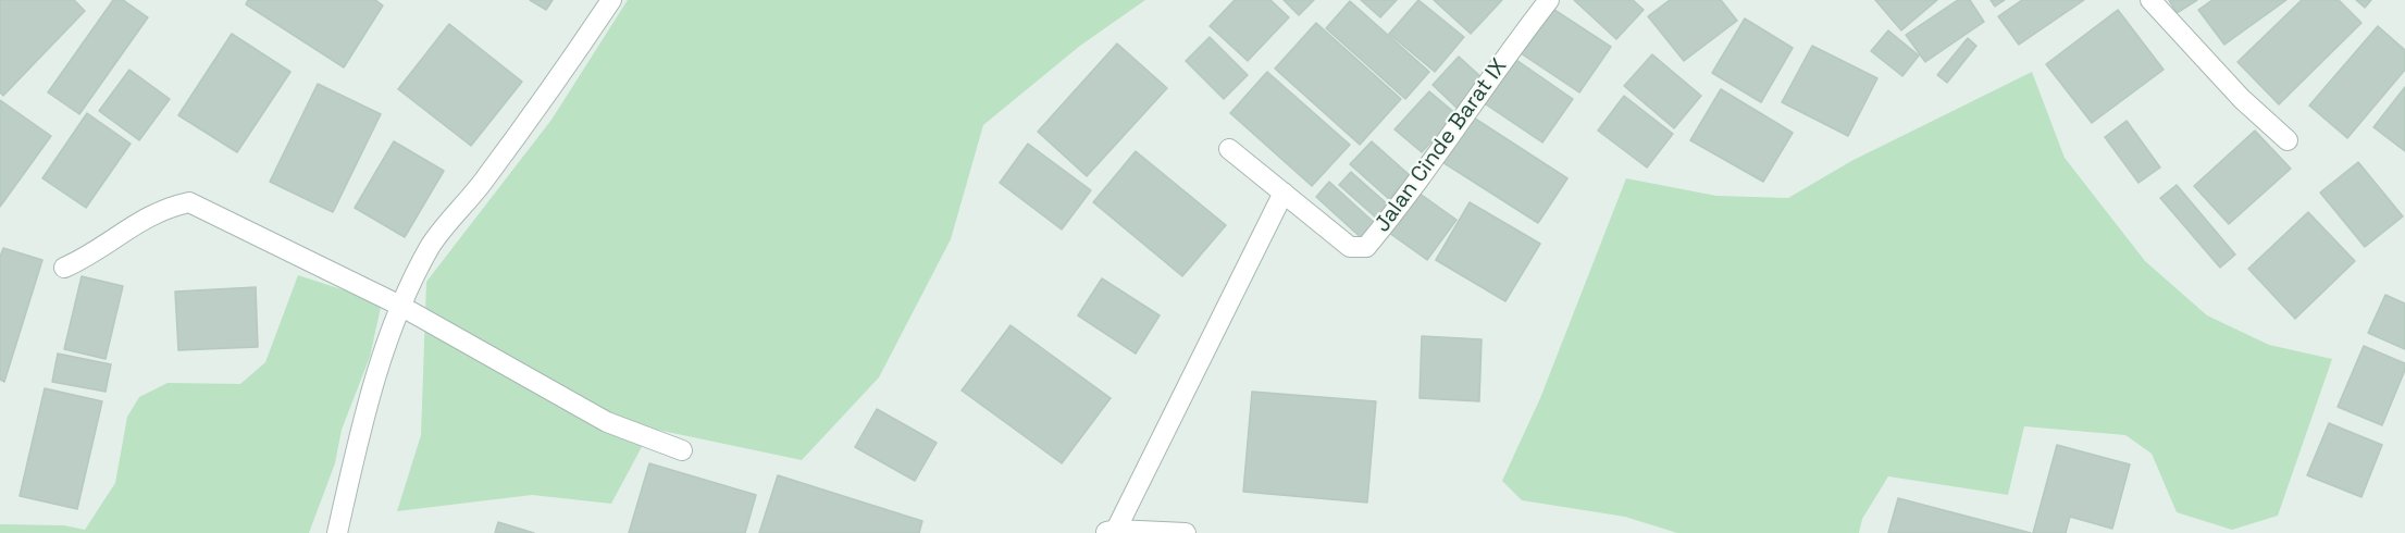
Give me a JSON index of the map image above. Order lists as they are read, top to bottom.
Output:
{
  "streets": {
    "street": ["Jalan Cinde Barat IX"]
  }
}
